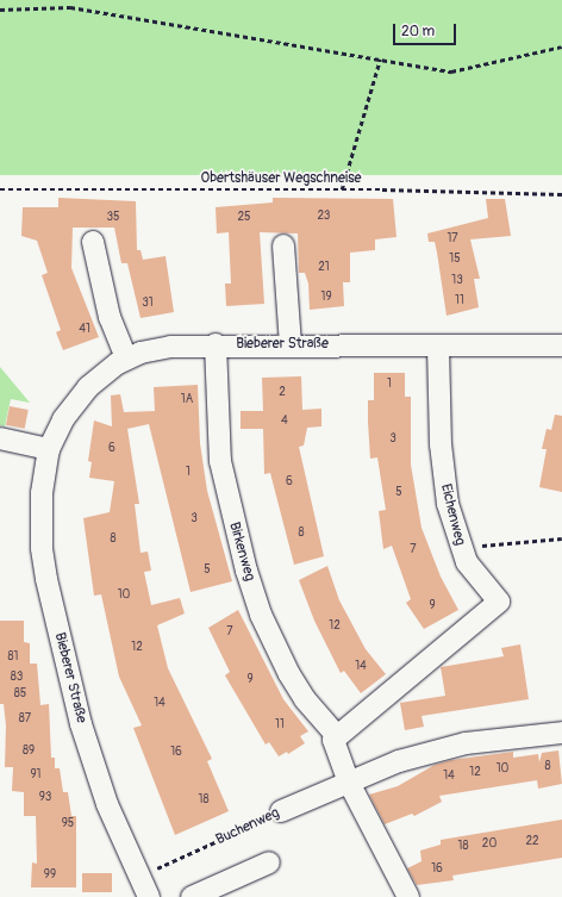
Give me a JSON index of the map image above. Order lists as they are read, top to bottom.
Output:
{
  "streets": {
    "street": [
      "Bieberer Straße",
      "Eichenweg",
      "Birkenweg",
      "Buchenweg"
    ],
    "path": ["Obertshäuser Wegschneise"]
  },
  "crossings": [
    ["Bieberer Straße", "Eichenweg"],
    ["Bieberer Straße", "Birkenweg"],
    ["Eichenweg", "Birkenweg"]
  ],
  "house_numbers": [
    "23",
    "35",
    "25",
    "17",
    "15",
    "21",
    "13",
    "19",
    "11",
    "31",
    "41",
    "1",
    "2",
    "1A",
    "4",
    "3",
    "6",
    "1",
    "6",
    "5",
    "3",
    "8",
    "8",
    "7",
    "5",
    "10",
    "9",
    "12",
    "7",
    "12",
    "81",
    "14",
    "83",
    "9",
    "85",
    "14",
    "87",
    "11",
    "89",
    "16",
    "8",
    "10",
    "12",
    "91",
    "14",
    "93",
    "18",
    "95",
    "22",
    "20",
    "18",
    "16",
    "99"
  ],
  "scale_bar": "20 m"
}
